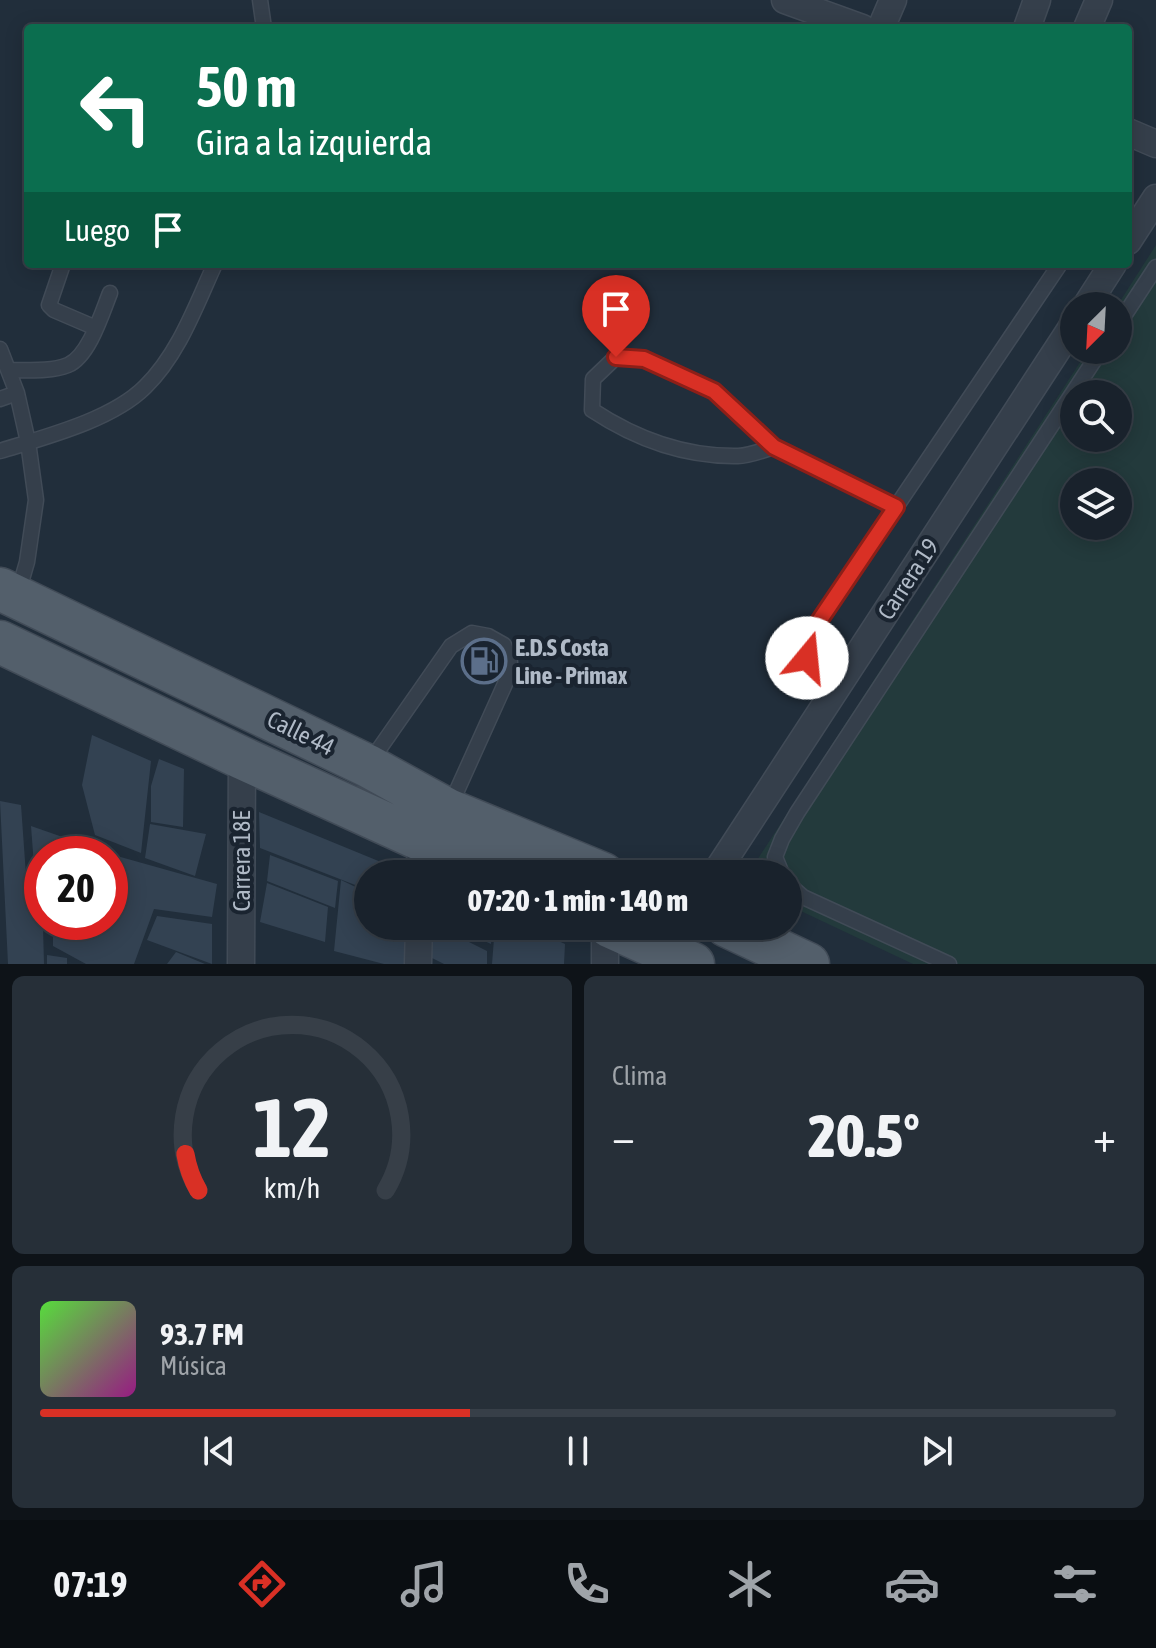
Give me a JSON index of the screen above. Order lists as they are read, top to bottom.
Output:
{
  "streets": {
    "main road": ["Calle 44"],
    "street": ["Carrera 19", "Carrera 18E"]
  },
  "crossings": [
    ["Calle 44", "Carrera 18E"]
  ],
  "places": {
    "fuel station": ["E.D.S Costa Line - Primax"]
  },
  "north": "bottom left",
  "page": {
    "turn": ["50 m", "Gira a la izquierda"],
    "then": "Luego",
    "limit": "20",
    "trip": "07:20 · 1 min · 140 m",
    "tile": "Clima",
    "heat": ["−", "20.5°", "+"],
    "song": ["93.7 FM", "Música"],
    "tabs": "07:19",
    "gauge": ["12", "km/h"]
  }
}
